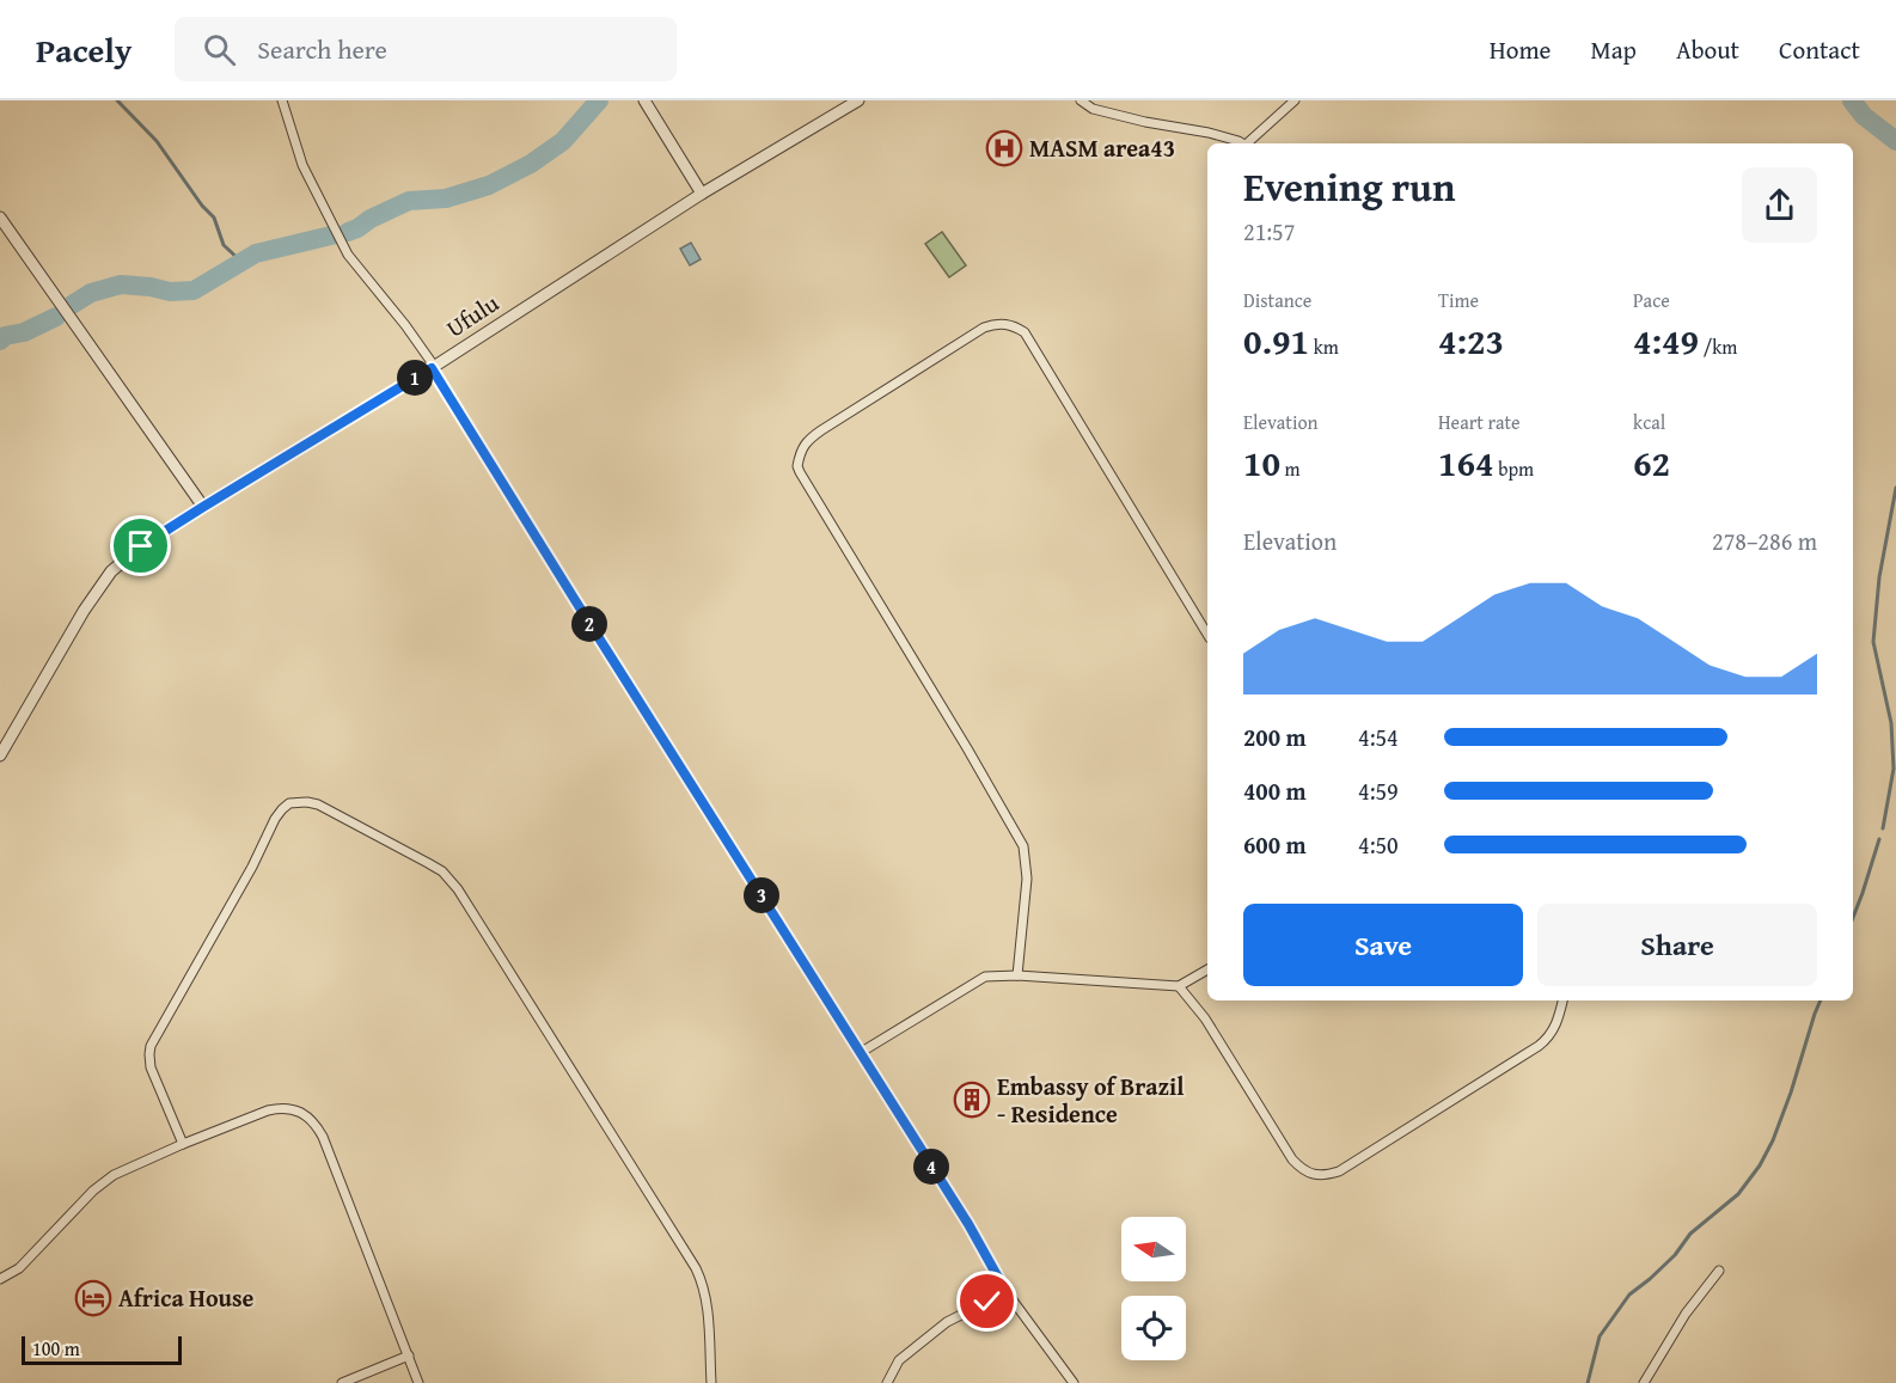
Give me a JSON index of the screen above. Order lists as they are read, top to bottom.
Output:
{
  "streets": {
    "street": ["Ufulu"]
  },
  "places": {
    "hospital": ["MASM area43"],
    "building": ["Embassy of Brazil - Residence"],
    "hotel": ["Africa House"]
  },
  "scale_bar": "100 m",
  "north": "left",
  "page": {
    "header": "Pacely",
    "search": "Search here",
    "nav": [
      "Home",
      "Map",
      "About",
      "Contact"
    ],
    "heading": ["Evening run", "21:57"],
    "stats": [
      ["Distance", "0.91 km"],
      ["Time", "4:23"],
      ["Pace", "4:49 /km"],
      ["Elevation", "10 m"],
      ["Heart rate", "164 bpm"],
      ["kcal", "62"]
    ],
    "pins": [
      "1",
      "2",
      "3",
      "4"
    ],
    "chart": ["Elevation", "278–286 m"],
    "list": [
      {
        "name": "200 m",
        "note": "4:54"
      },
      {
        "name": "400 m",
        "note": "4:59"
      },
      {
        "name": "600 m",
        "note": "4:50"
      }
    ],
    "buttons": ["Save", "Share"],
    "scale": "100 m"
  }
}
